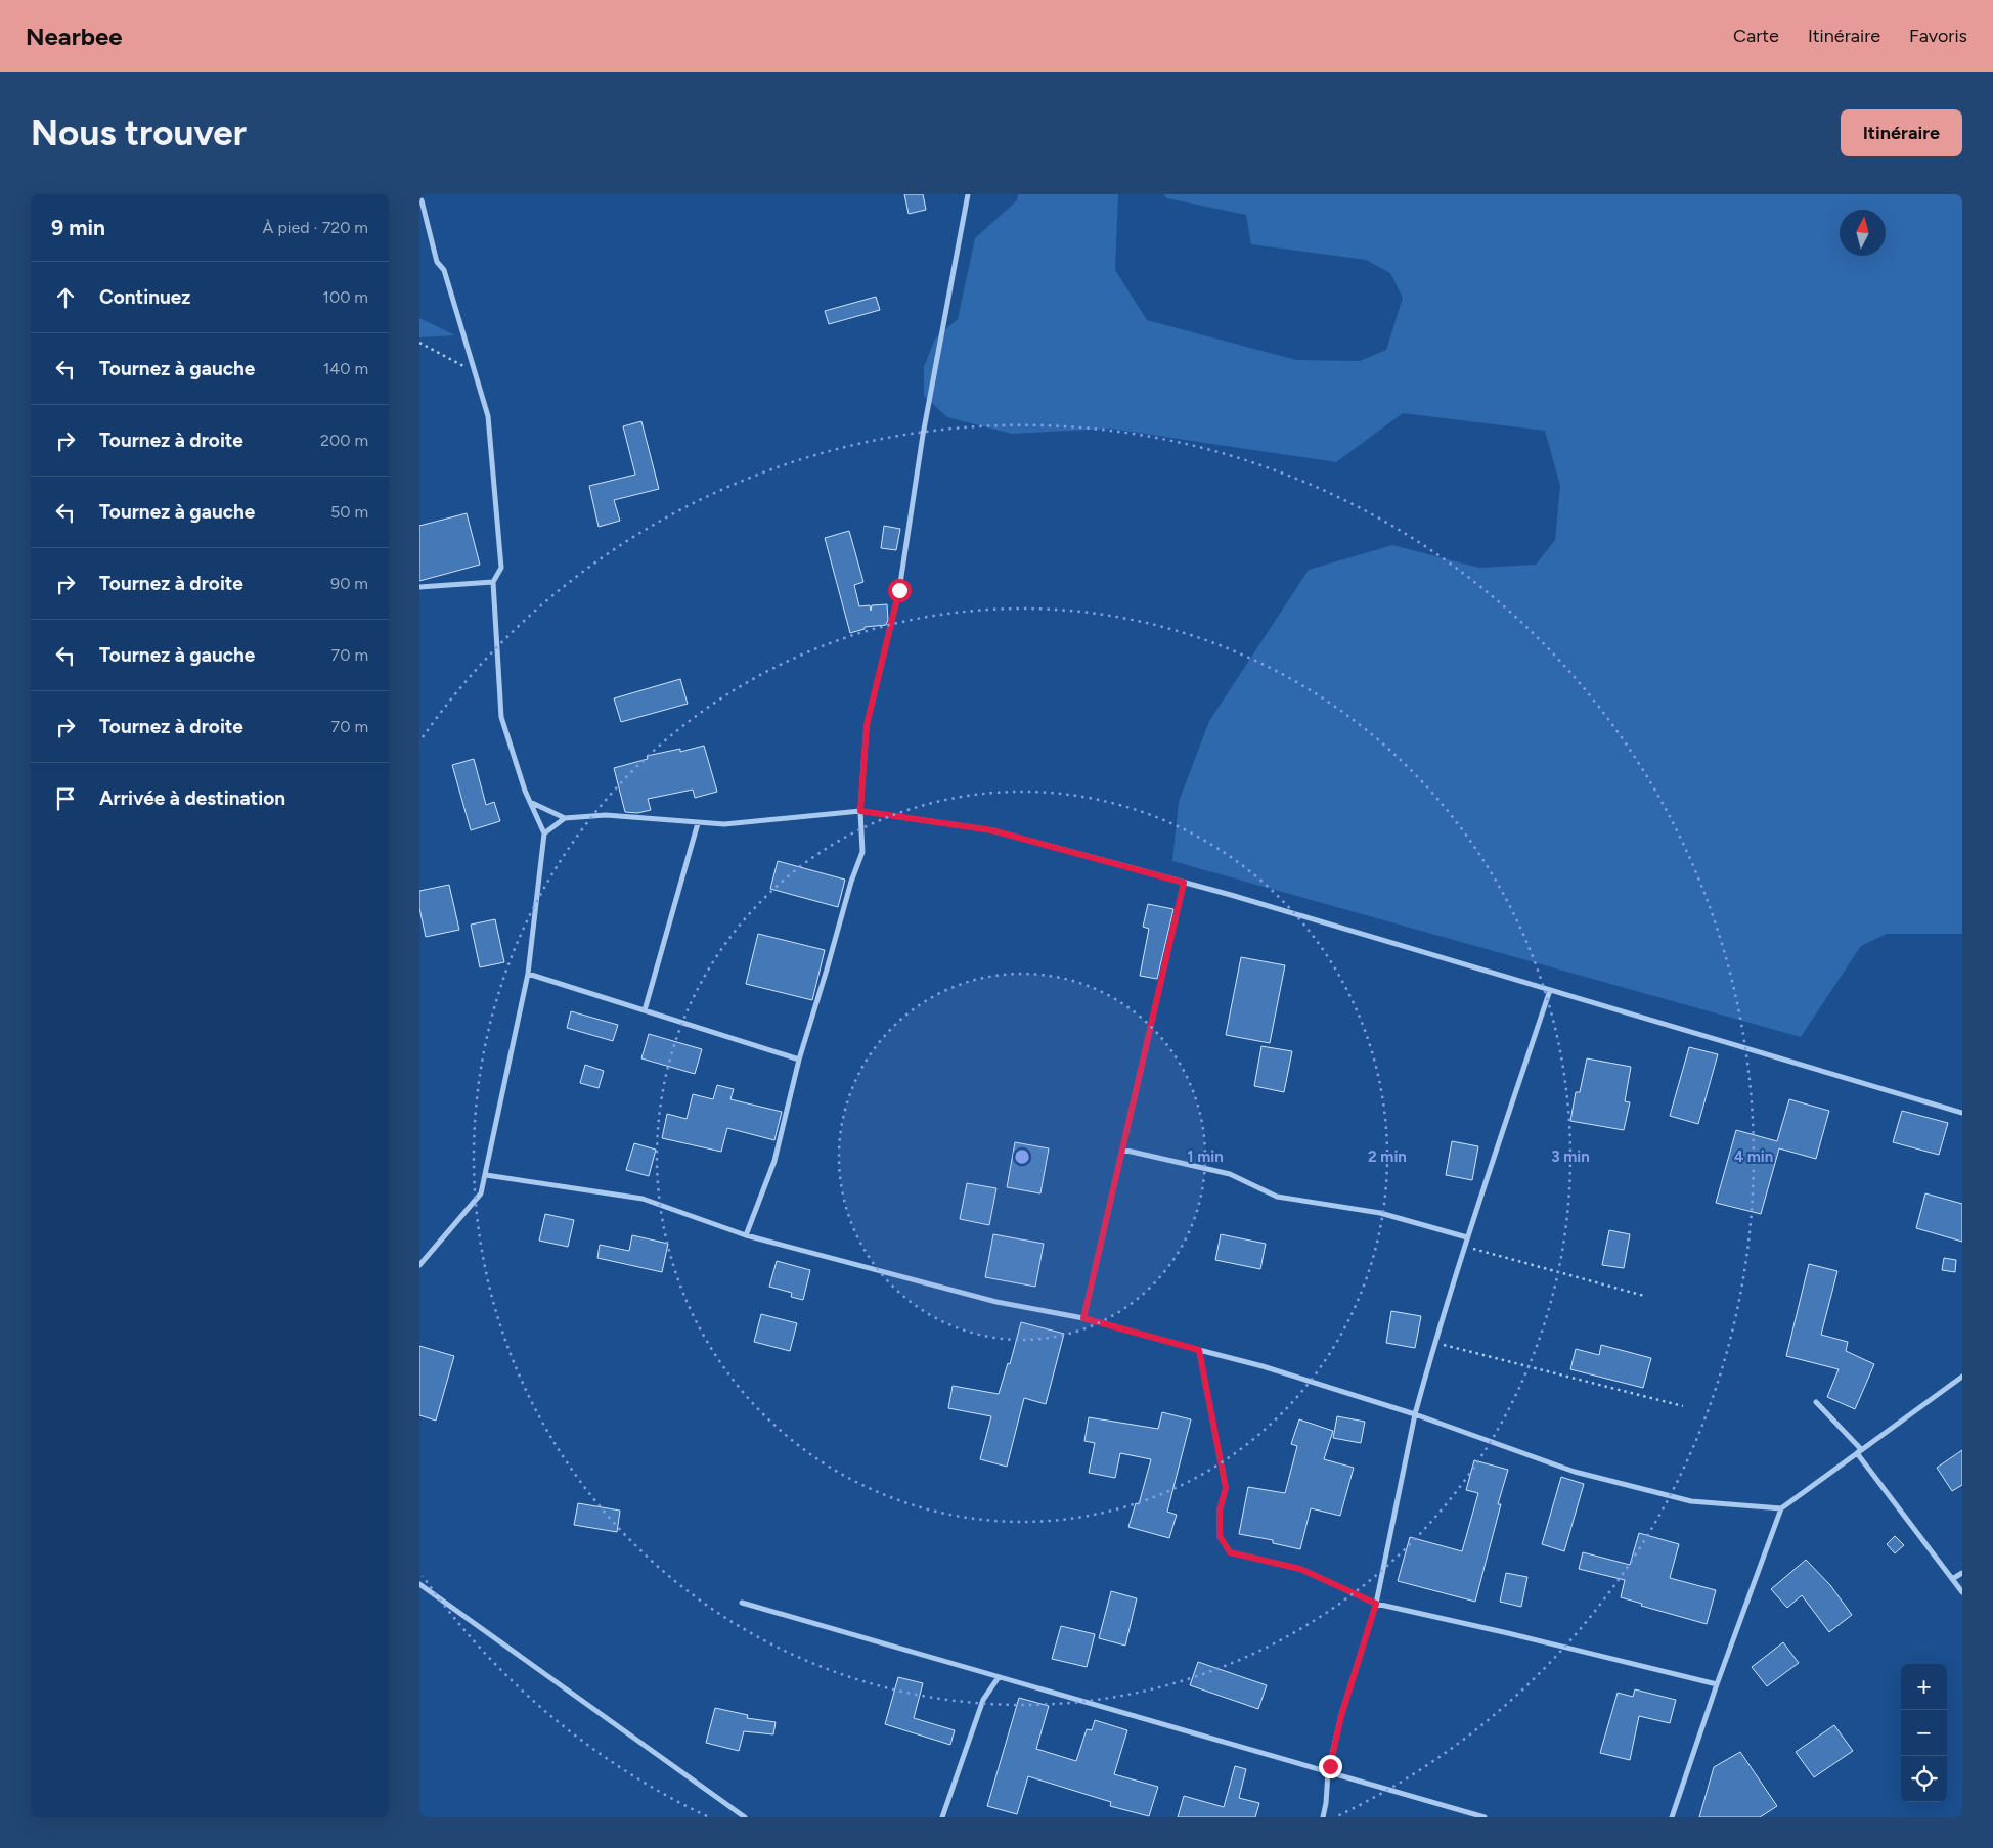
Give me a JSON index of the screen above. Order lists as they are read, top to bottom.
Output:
{
  "north": "top",
  "page": {
    "header": "Nearbee",
    "nav": ["Carte", "Itinéraire", "Favoris"],
    "buttons": "Itinéraire",
    "title": "Nous trouver",
    "heading": ["9 min", "À pied · 720 m"],
    "list": [
      ["Continuez", "100 m"],
      ["Tournez à gauche", "140 m"],
      ["Tournez à droite", "200 m"],
      ["Tournez à gauche", "50 m"],
      ["Tournez à droite", "90 m"],
      ["Tournez à gauche", "70 m"],
      ["Tournez à droite", "70 m"],
      "Arrivée à destination"
    ],
    "map_buttons": ["+", "−"]
  },
  "rings": [
    "1 min",
    "2 min",
    "3 min",
    "4 min"
  ]
}
